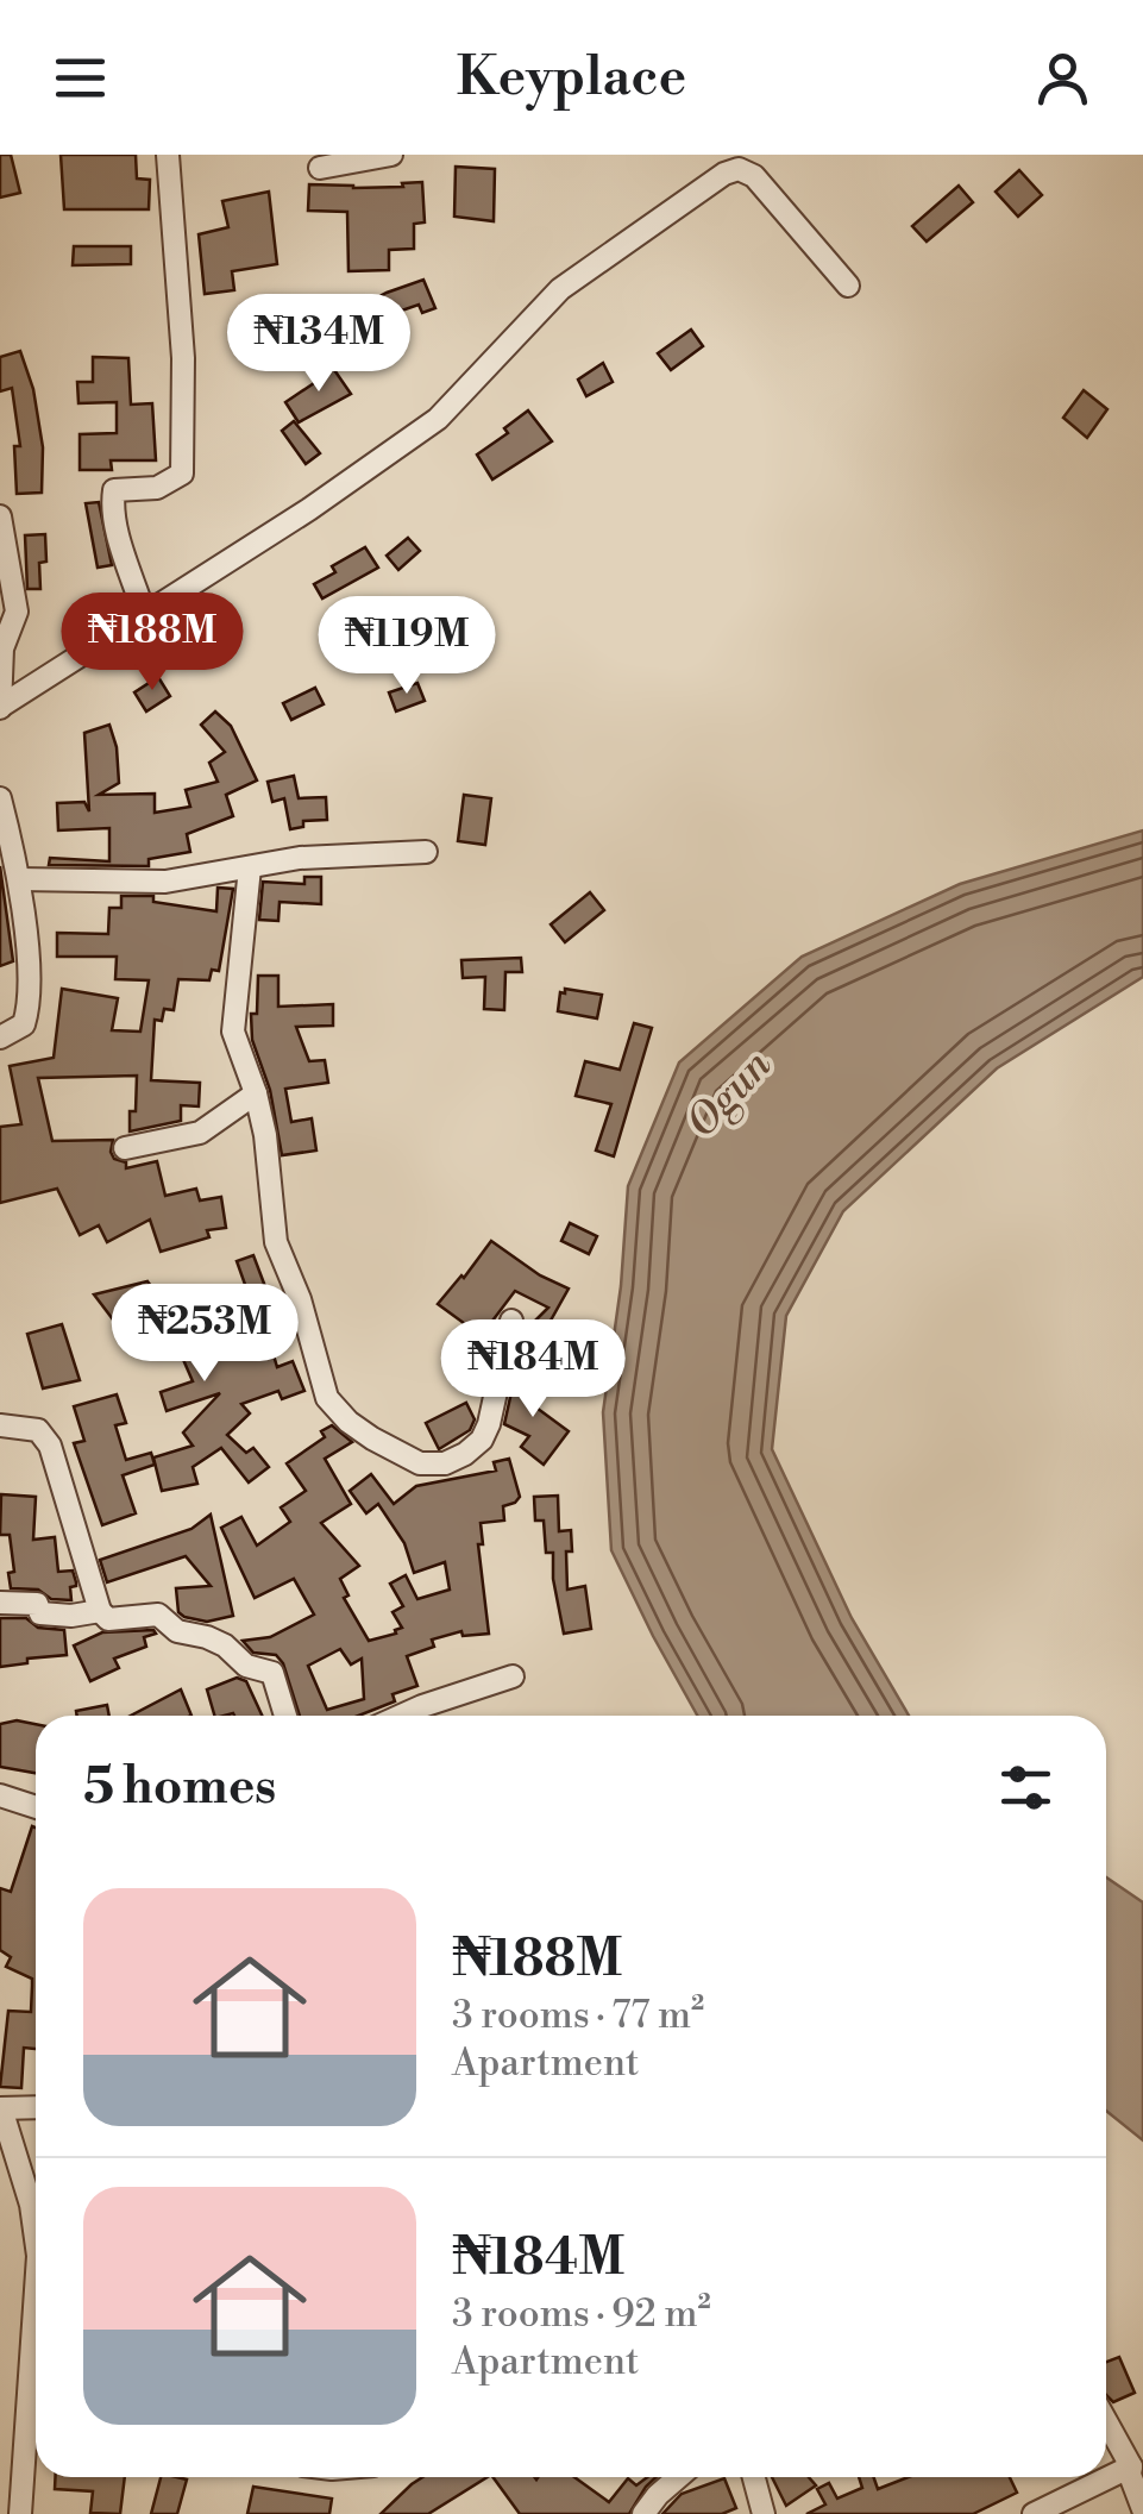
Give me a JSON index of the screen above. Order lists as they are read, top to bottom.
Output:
{
  "water": ["Ogun"],
  "page": {
    "header": "Keyplace",
    "price": [
      "₦134M",
      "₦188M",
      "₦119M",
      "₦253M",
      "₦184M"
    ],
    "heading": "5 homes",
    "list": [
      {
        "name": "₦188M",
        "note": "3 rooms · 77 m² · Apartment"
      },
      {
        "name": "₦184M",
        "note": "3 rooms · 92 m² · Apartment"
      }
    ]
  }
}
